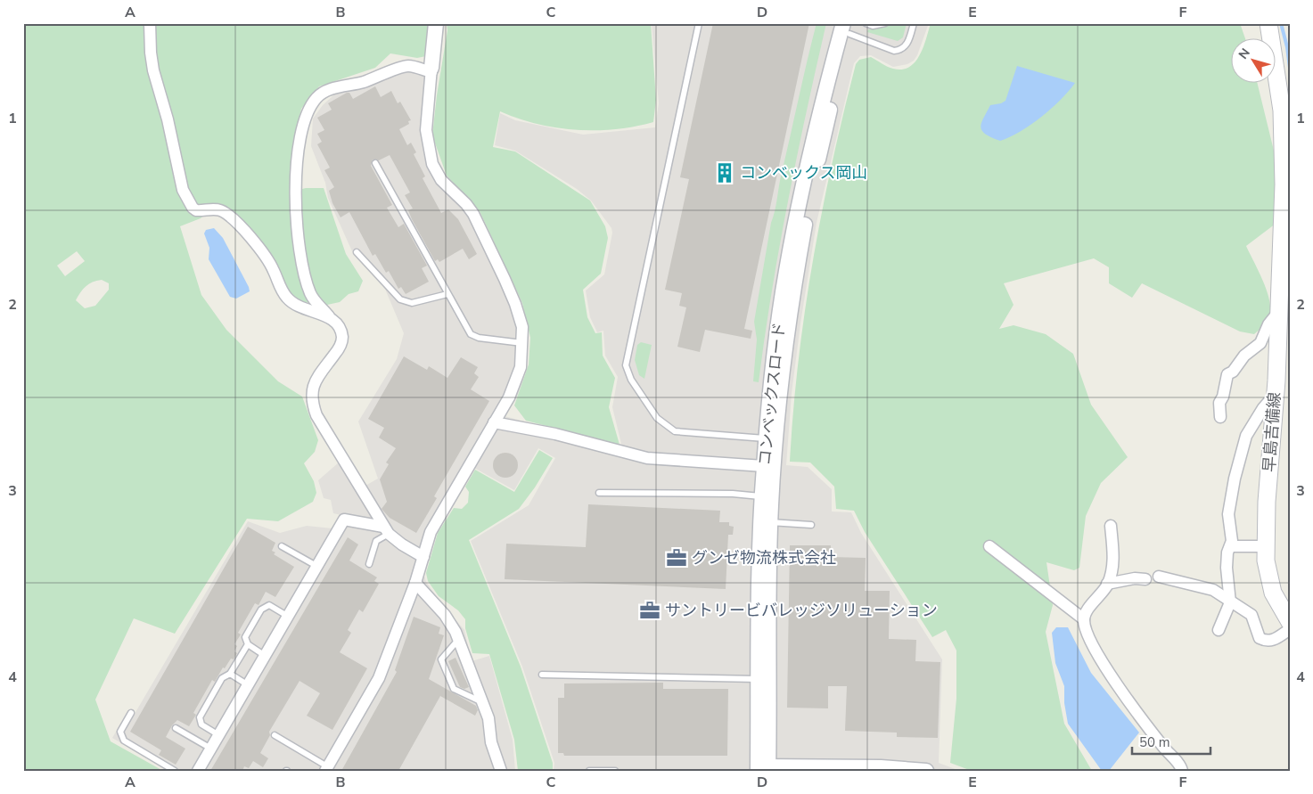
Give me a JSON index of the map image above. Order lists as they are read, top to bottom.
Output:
{
  "streets": {
    "main road": ["早島吉備線"],
    "street": ["コンベックスロード"]
  },
  "places": {
    "building": ["コンベックス岡山"],
    "office": ["グンゼ物流株式会社", "サントリービバレッジソリューション"]
  },
  "scale_bar": "50 m",
  "north": "top left",
  "grid": {
    "columns": [
      "A",
      "B",
      "C",
      "D",
      "E",
      "F"
    ],
    "rows": [
      "1",
      "2",
      "3",
      "4"
    ]
  }
}
